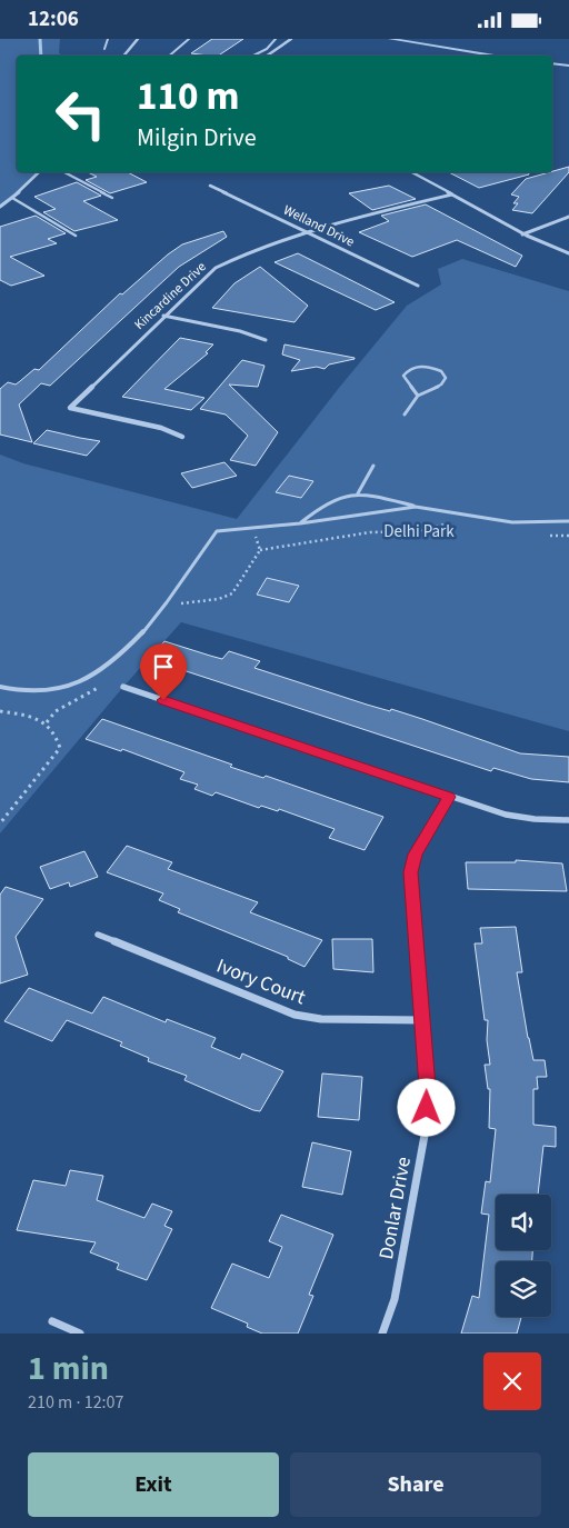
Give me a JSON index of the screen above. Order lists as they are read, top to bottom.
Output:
{
  "streets": {
    "street": [
      "Welland Drive",
      "Kincardine Drive",
      "Ivory Court",
      "Donlar Drive"
    ]
  },
  "crossings": [
    ["Welland Drive", "Kincardine Drive"],
    ["Ivory Court", "Donlar Drive"]
  ],
  "parks": ["Delhi Park"],
  "page": {
    "status": "12:06",
    "turn": ["110 m", "Milgin Drive"],
    "heading": ["1 min", "210 m · 12:07"],
    "buttons": ["Exit", "Share"]
  }
}
